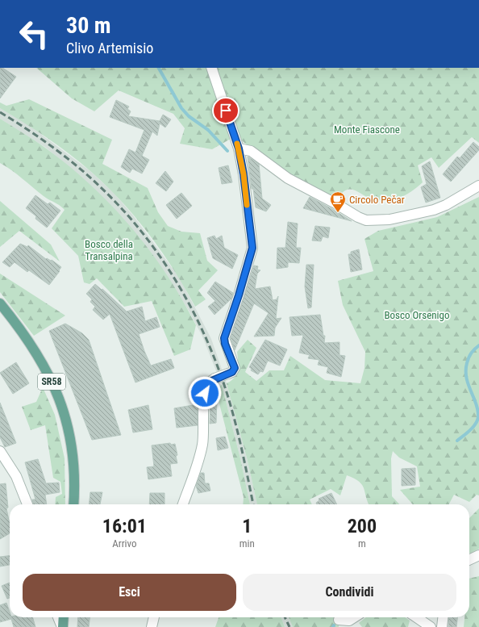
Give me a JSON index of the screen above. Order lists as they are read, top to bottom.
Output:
{
  "streets": {
    "main road": ["SR58"]
  },
  "parks": ["Monte Fiascone", "Bosco della Transalpina", "Bosco Orsenigo"],
  "places": {
    "cafe": ["Circolo Pečar"]
  },
  "page": {
    "turn": ["30 m", "Clivo Artemisio"],
    "eta": [
      "16:01",
      "Arrivo",
      "1",
      "min",
      "200",
      "m"
    ],
    "buttons": ["Esci", "Condividi"]
  }
}
